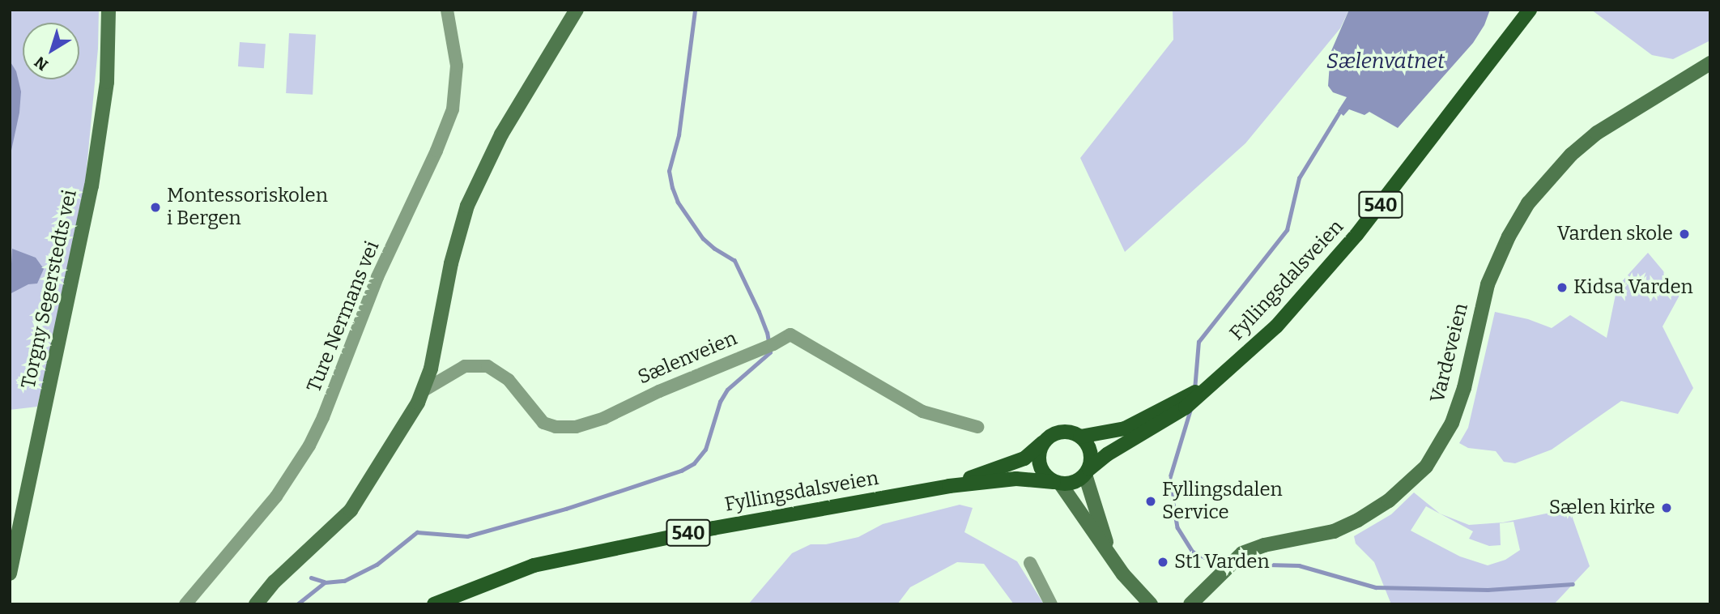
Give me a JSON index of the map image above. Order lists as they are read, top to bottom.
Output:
{
  "streets": {
    "main road": [
      "540",
      "Fyllingsdalsveien",
      "Torgny Segerstedts vei",
      "Vardeveien",
      "Sælenveien"
    ],
    "street": ["Ture Nermans vei"]
  },
  "crossings": [
    ["540", "Fyllingsdalsveien"]
  ],
  "water": ["Sælenvatnet"],
  "places": [
    "Montessoriskolen i Bergen",
    "Varden skole",
    "Kidsa Varden",
    "Fyllingsdalen Service",
    "Sælen kirke",
    "St1 Varden"
  ],
  "north": "bottom left"
}
